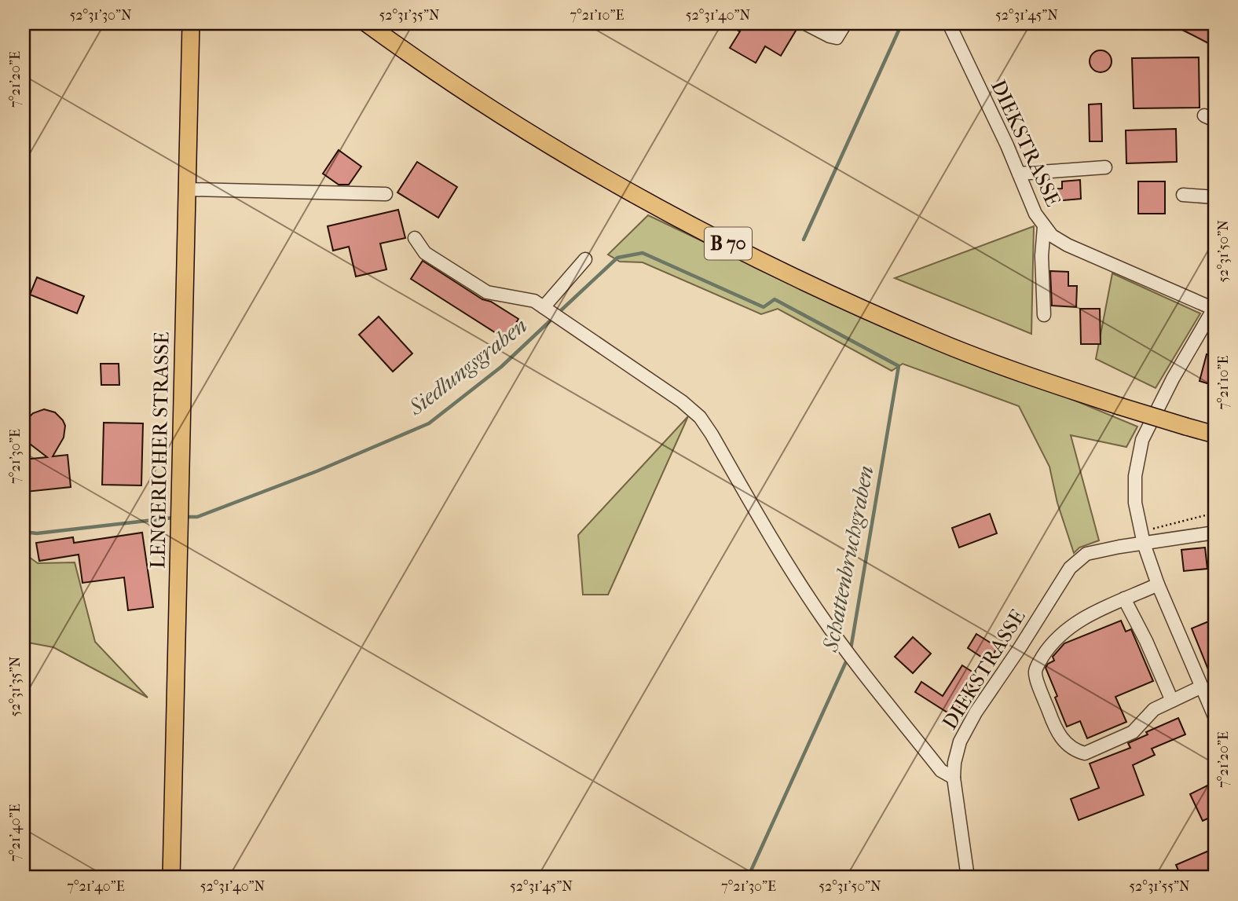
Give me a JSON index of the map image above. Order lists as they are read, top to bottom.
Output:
{
  "streets": {
    "main road": ["B 70", "LENGERICHER STRASSE"],
    "street": ["DIEKSTRASSE"]
  },
  "water": ["Siedlungsgraben", "Schattenbruchgraben"],
  "coordinates": [
    "52°31'30\"N",
    "52°31'35\"N",
    "7°21'10\"E",
    "52°31'40\"N",
    "52°31'45\"N",
    "7°21'20\"E",
    "52°31'50\"N",
    "7°21'30\"E",
    "7°21'40\"E",
    "52°31'55\"N"
  ]
}
